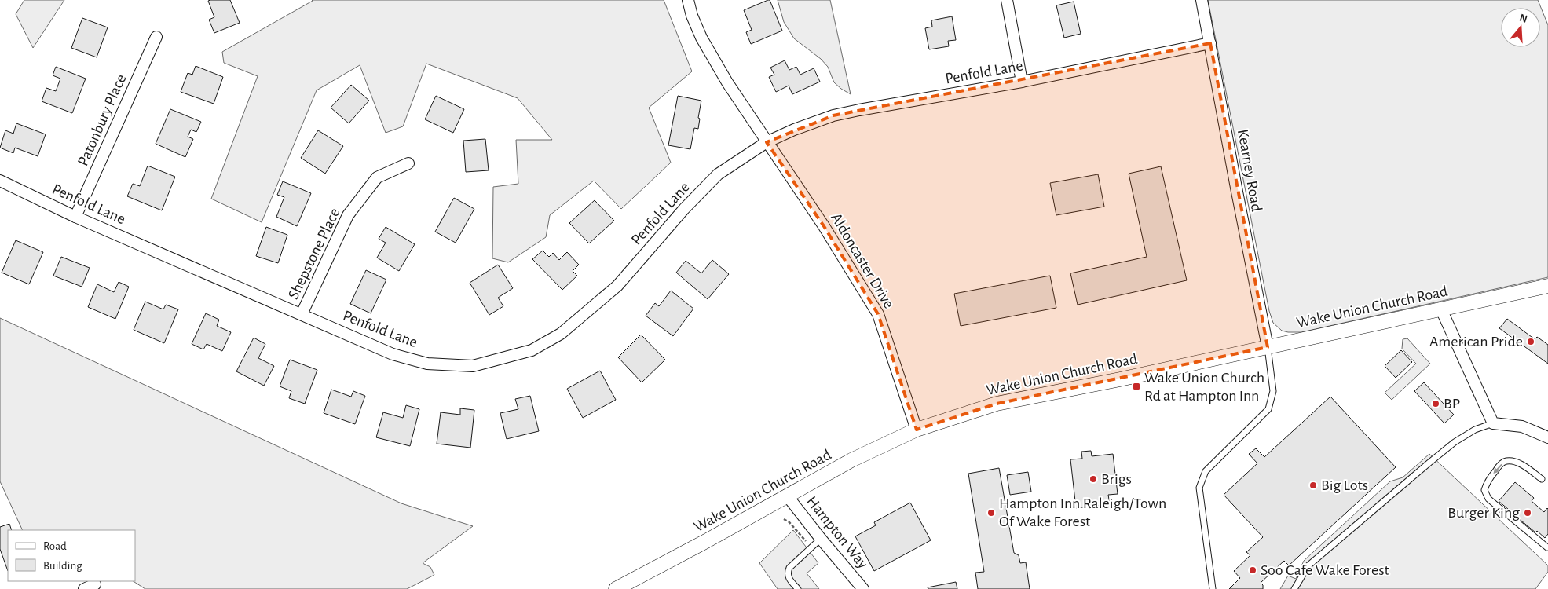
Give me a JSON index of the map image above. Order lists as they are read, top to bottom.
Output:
{
  "streets": {
    "street": [
      "Penfold Lane",
      "Patonbury Place",
      "Kearney Road",
      "Shepstone Place",
      "Aldoncaster Drive",
      "Wake Union Church Road",
      "Hampton Way"
    ]
  },
  "crossings": [
    ["Penfold Lane", "Patonbury Place"],
    ["Penfold Lane", "Kearney Road"],
    ["Penfold Lane", "Shepstone Place"],
    ["Penfold Lane", "Aldoncaster Drive"],
    ["Kearney Road", "Wake Union Church Road"],
    ["Aldoncaster Drive", "Wake Union Church Road"],
    ["Wake Union Church Road", "Hampton Way"]
  ],
  "places": {
    "other": [
      "American Pride",
      "BP",
      "Brigs",
      "Big Lots",
      "Hampton Inn Raleigh/Town Of Wake Forest",
      "Burger King",
      "Soo Cafe Wake Forest"
    ],
    "transit": ["Wake Union Church Rd at Hampton Inn"]
  },
  "legend": ["Road", "Building"],
  "north": "top"
}
